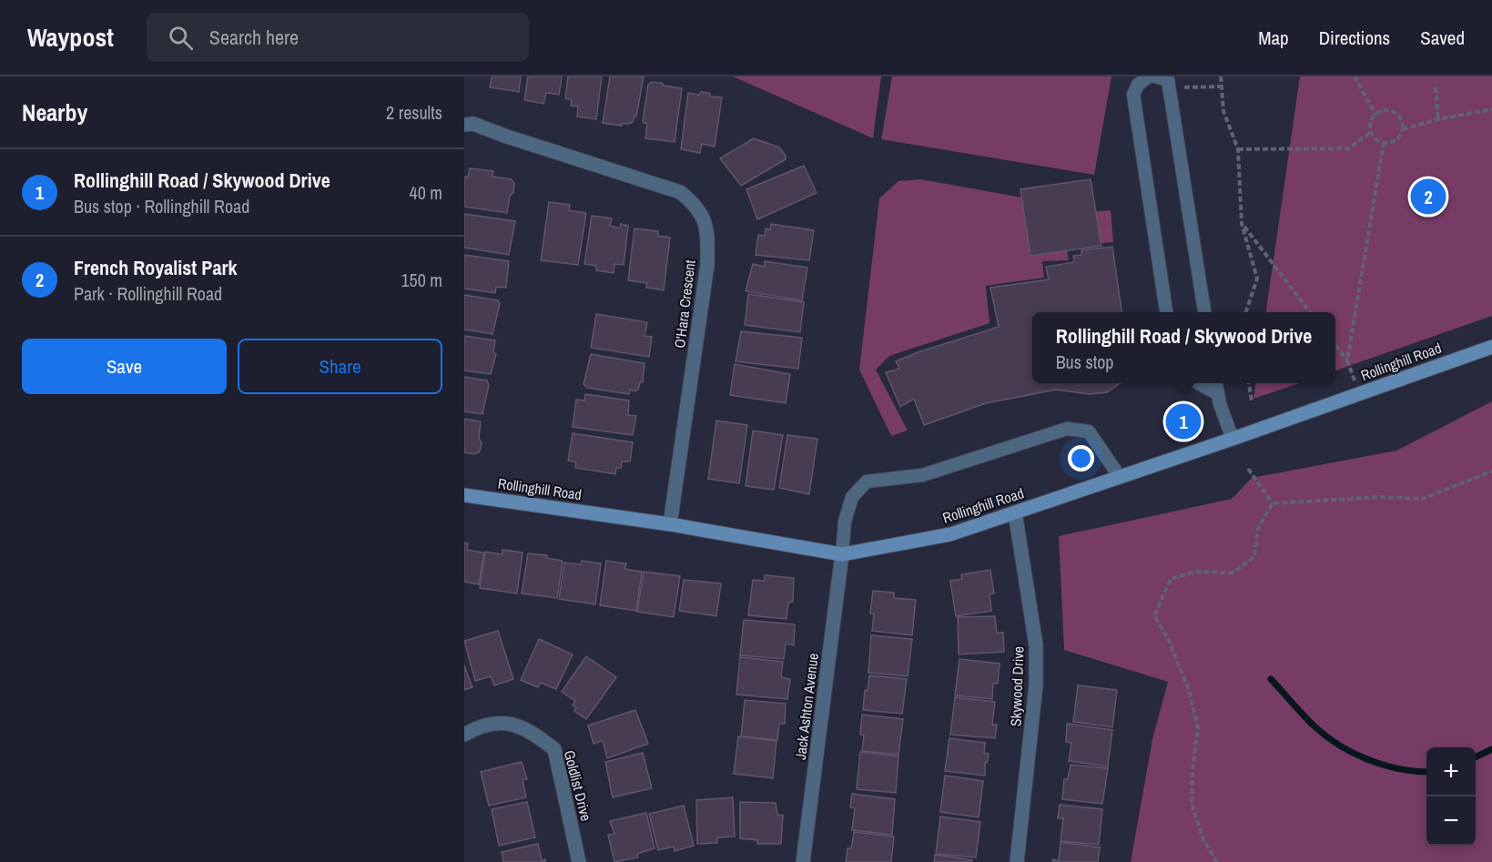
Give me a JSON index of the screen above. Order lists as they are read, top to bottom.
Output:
{
  "streets": {
    "street": [
      "O'Hara Crescent",
      "Rollinghill Road",
      "Skywood Drive",
      "Jack Ashton Avenue",
      "Goldlist Drive"
    ]
  },
  "crossings": [
    ["O'Hara Crescent", "Rollinghill Road"],
    ["Rollinghill Road", "Skywood Drive"],
    ["Rollinghill Road", "Jack Ashton Avenue"]
  ],
  "page": {
    "header": "Waypost",
    "search": "Search here",
    "nav": ["Map", "Directions", "Saved"],
    "heading": ["Nearby", "2 results"],
    "list": [
      {
        "mark": "1",
        "name": "Rollinghill Road / Skywood Drive",
        "note": "Bus stop · Rollinghill Road",
        "value": "40 m"
      },
      {
        "mark": "2",
        "name": "French Royalist Park",
        "note": "Park · Rollinghill Road",
        "value": "150 m"
      }
    ],
    "pins": ["2", "1"],
    "popup": ["Rollinghill Road / Skywood Drive", "Bus stop"],
    "buttons": ["Save", "Share"],
    "map_buttons": ["+", "−"]
  }
}
